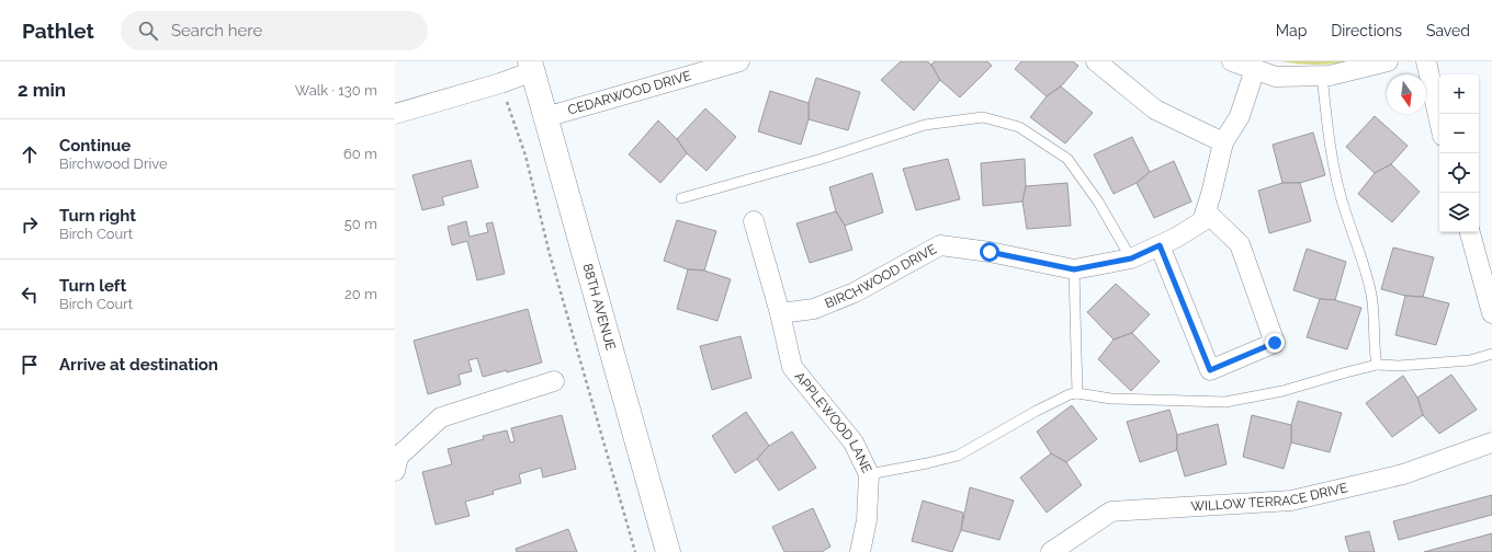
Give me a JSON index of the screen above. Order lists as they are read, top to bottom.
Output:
{
  "streets": {
    "street": [
      "CEDARWOOD DRIVE",
      "BIRCHWOOD DRIVE",
      "88TH AVENUE",
      "APPLEWOOD LANE",
      "WILLOW TERRACE DRIVE"
    ]
  },
  "crossings": [
    ["CEDARWOOD DRIVE", "88TH AVENUE"],
    ["BIRCHWOOD DRIVE", "APPLEWOOD LANE"]
  ],
  "north": "bottom",
  "page": {
    "header": "Pathlet",
    "search": "Search here",
    "nav": ["Map", "Directions", "Saved"],
    "heading": ["2 min", "Walk · 130 m"],
    "map_buttons": ["+", "−"],
    "list": [
      ["Continue", "Birchwood Drive", "60 m"],
      ["Turn right", "Birch Court", "50 m"],
      ["Turn left", "Birch Court", "20 m"],
      "Arrive at destination"
    ]
  }
}
